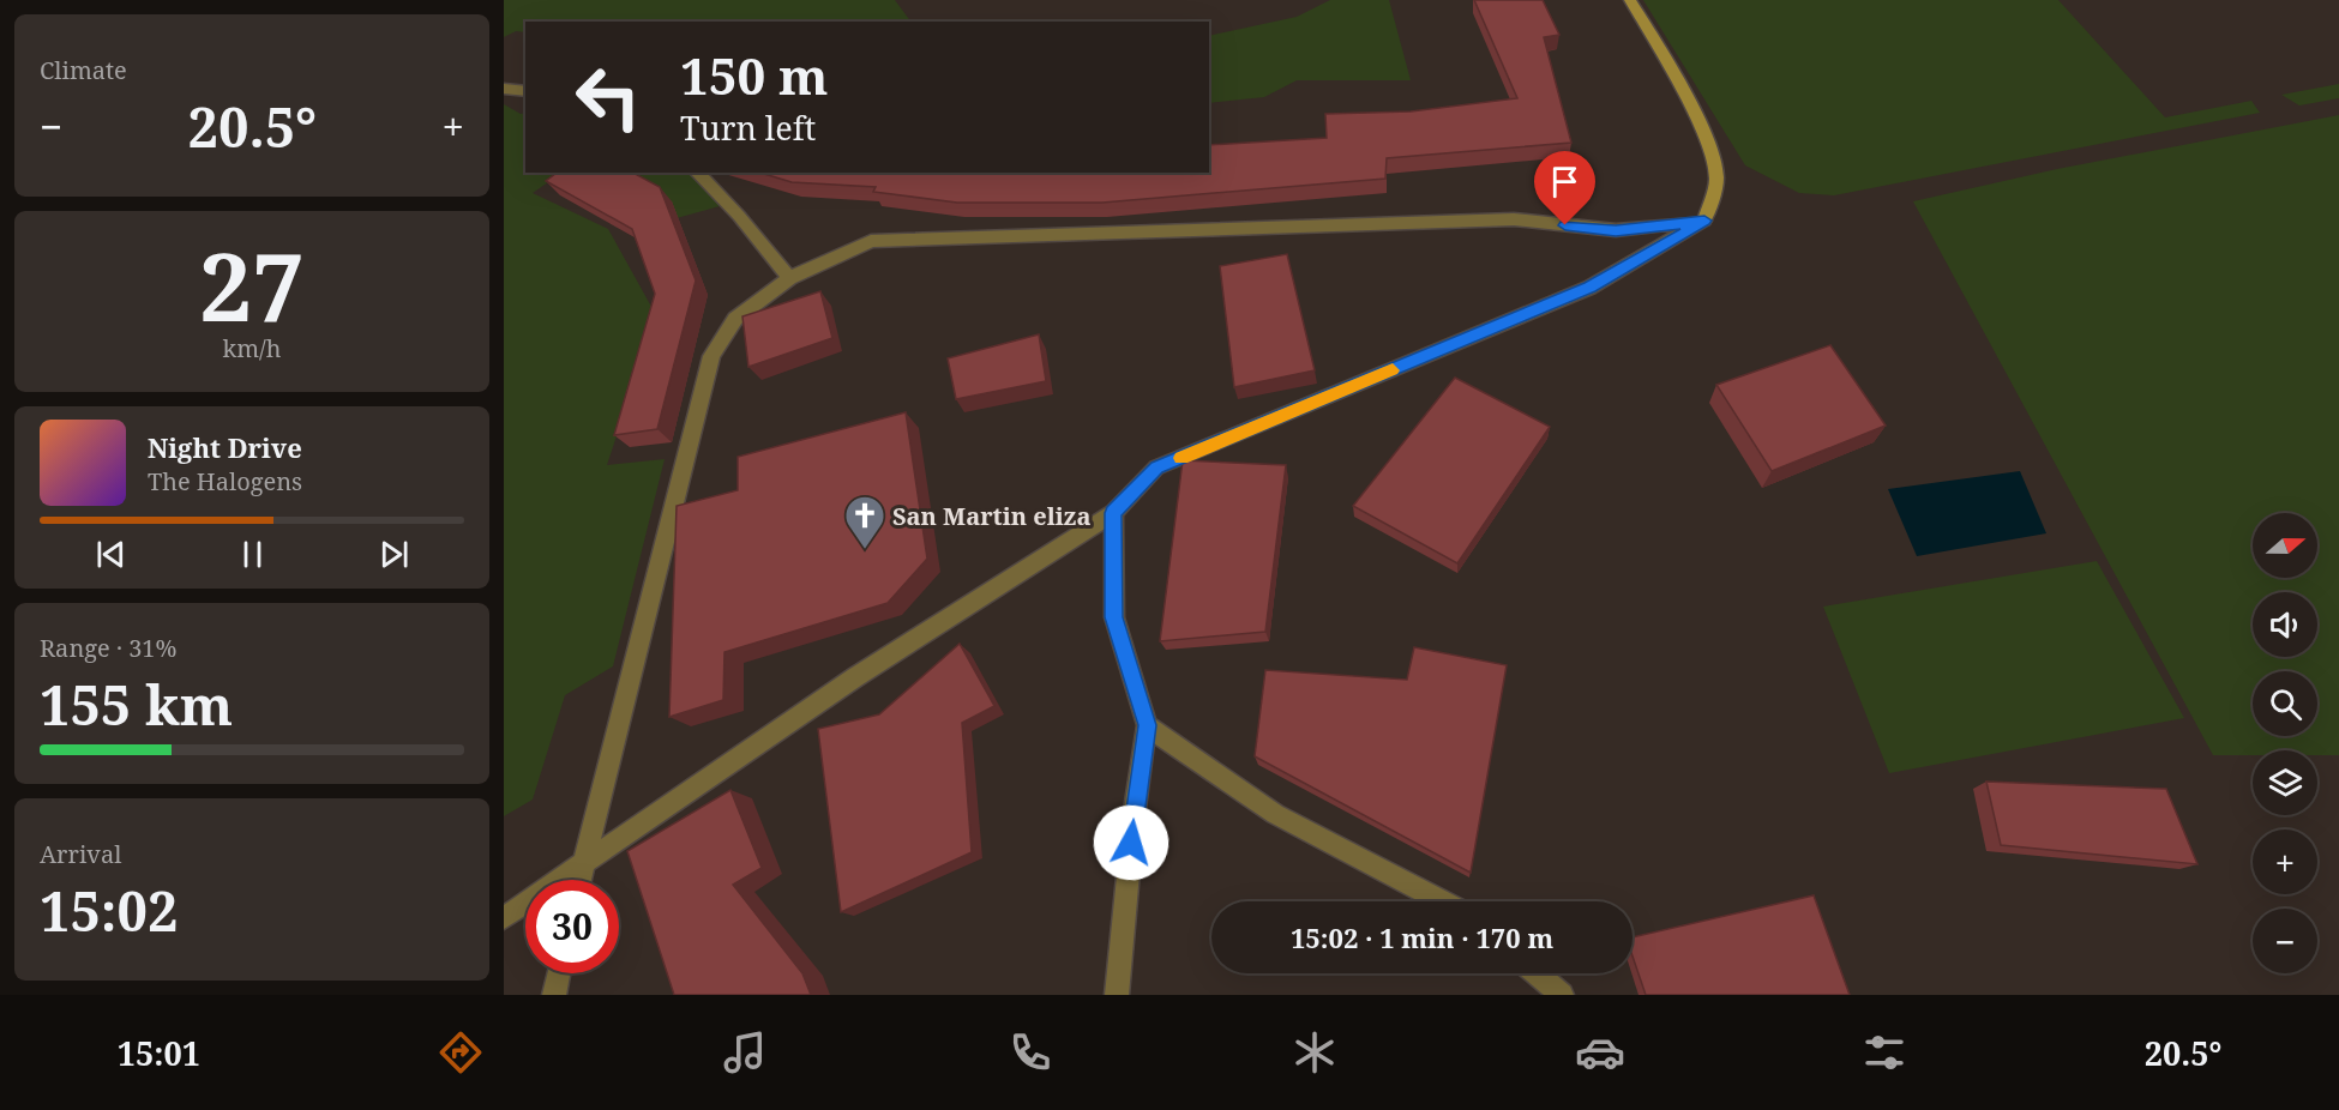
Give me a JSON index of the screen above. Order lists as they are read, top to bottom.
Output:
{
  "places": {
    "church": ["San Martin eliza"]
  },
  "north": "right",
  "page": {
    "tile": [
      "Climate",
      ["27", "km/h"],
      ["Range · 31%", "155 km"],
      ["Arrival", "15:02"]
    ],
    "turn": ["150 m", "Turn left"],
    "heat": ["−", "20.5°", "+"],
    "song": ["Night Drive", "The Halogens"],
    "map_buttons": ["+", "−"],
    "limit": "30",
    "trip": "15:02 · 1 min · 170 m",
    "tabs": ["15:01", "20.5°"]
  }
}
